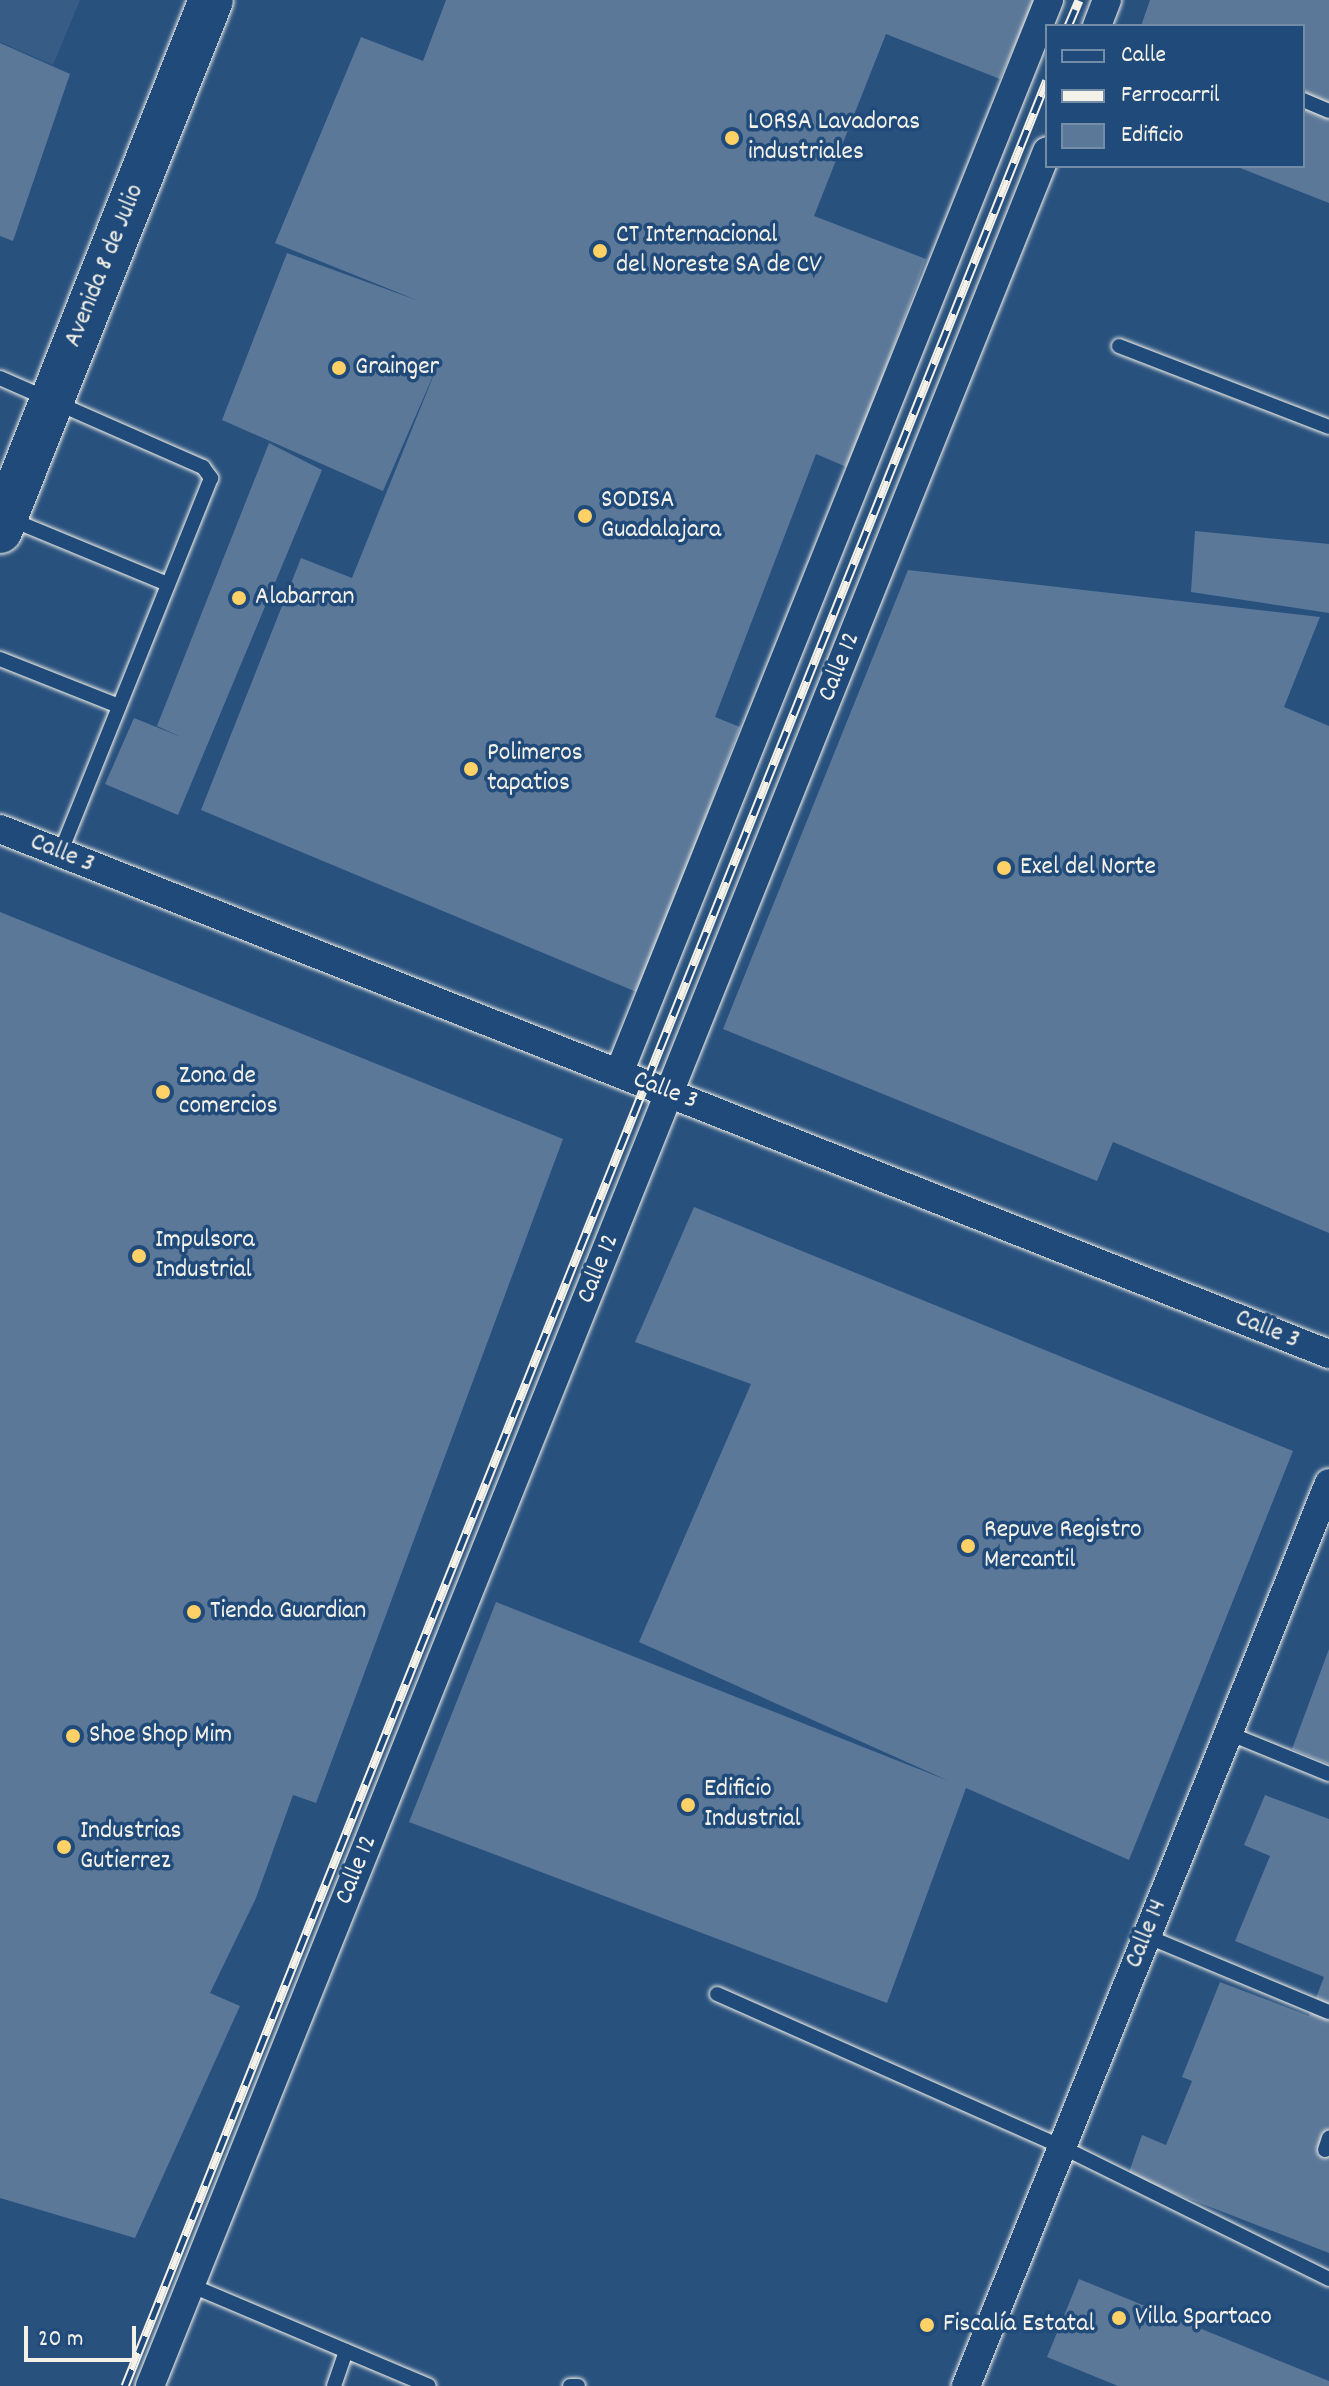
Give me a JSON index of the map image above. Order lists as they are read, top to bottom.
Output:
{
  "streets": {
    "main road": ["Avenida 8 de Julio"],
    "street": ["Calle 12", "Calle 3", "Calle 14"]
  },
  "crossings": [
    ["Calle 12", "Calle 3"]
  ],
  "places": [
    "LORSA Lavadoras industriales",
    "CT Internacional del Noreste SA de CV",
    "Grainger",
    "SODISA Guadalajara",
    "Alabarran",
    "Polimeros tapatios",
    "Exel del Norte",
    "Zona de comercios",
    "Impulsora Industrial",
    "Repuve Registro Mercantil",
    "Tienda Guardian",
    "Shoe Shop Mim",
    "Edificio Industrial",
    "Industrias Gutierrez",
    "Villa Spartaco",
    "Fiscalía Estatal"
  ],
  "legend": ["Calle", "Ferrocarril", "Edificio"],
  "scale_bar": "20 m"
}
